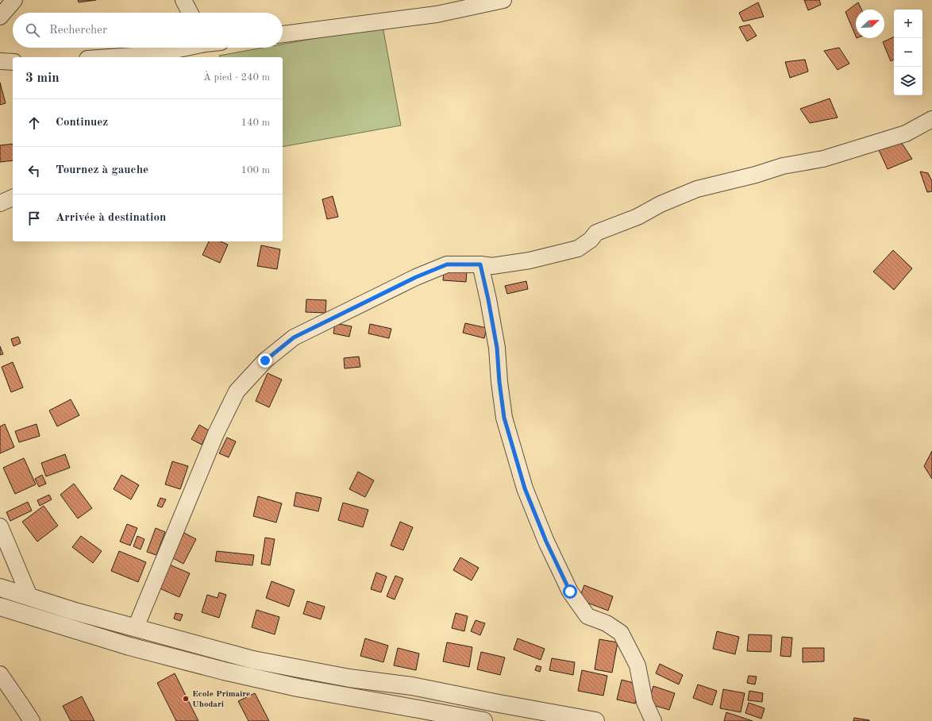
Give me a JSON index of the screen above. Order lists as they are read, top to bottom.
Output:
{
  "places": ["Ecole Primaire Uhodari"],
  "north": "top right",
  "page": {
    "map_buttons": ["+", "−"],
    "search": "Rechercher",
    "heading": ["3 min", "À pied · 240 m"],
    "list": [
      ["Continuez", "140 m"],
      ["Tournez à gauche", "100 m"],
      "Arrivée à destination"
    ]
  }
}
